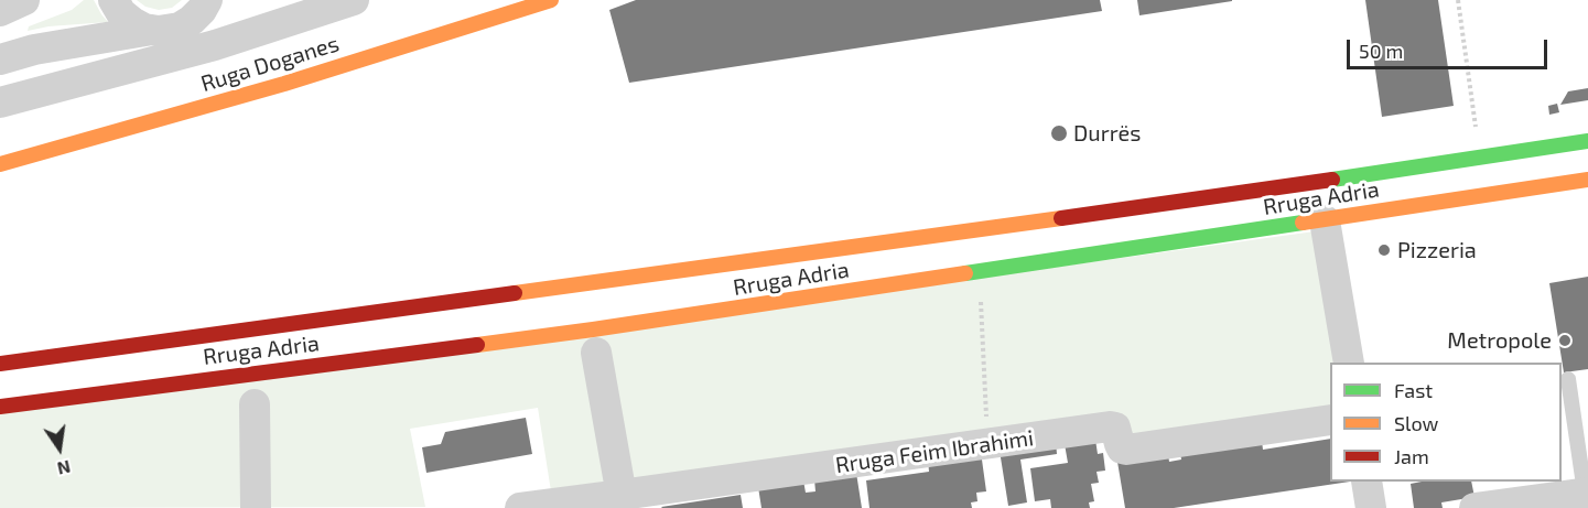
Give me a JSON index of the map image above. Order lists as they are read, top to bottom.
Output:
{
  "streets": {
    "main road": ["Ruga Doganes", "Rruga Adria"],
    "street": ["Rruga Feim Ibrahimi"]
  },
  "places": ["Durrës", "Pizzeria", "Metropole"],
  "legend": ["Fast", "Slow", "Jam"],
  "scale_bar": "50 m",
  "north": "bottom"
}
